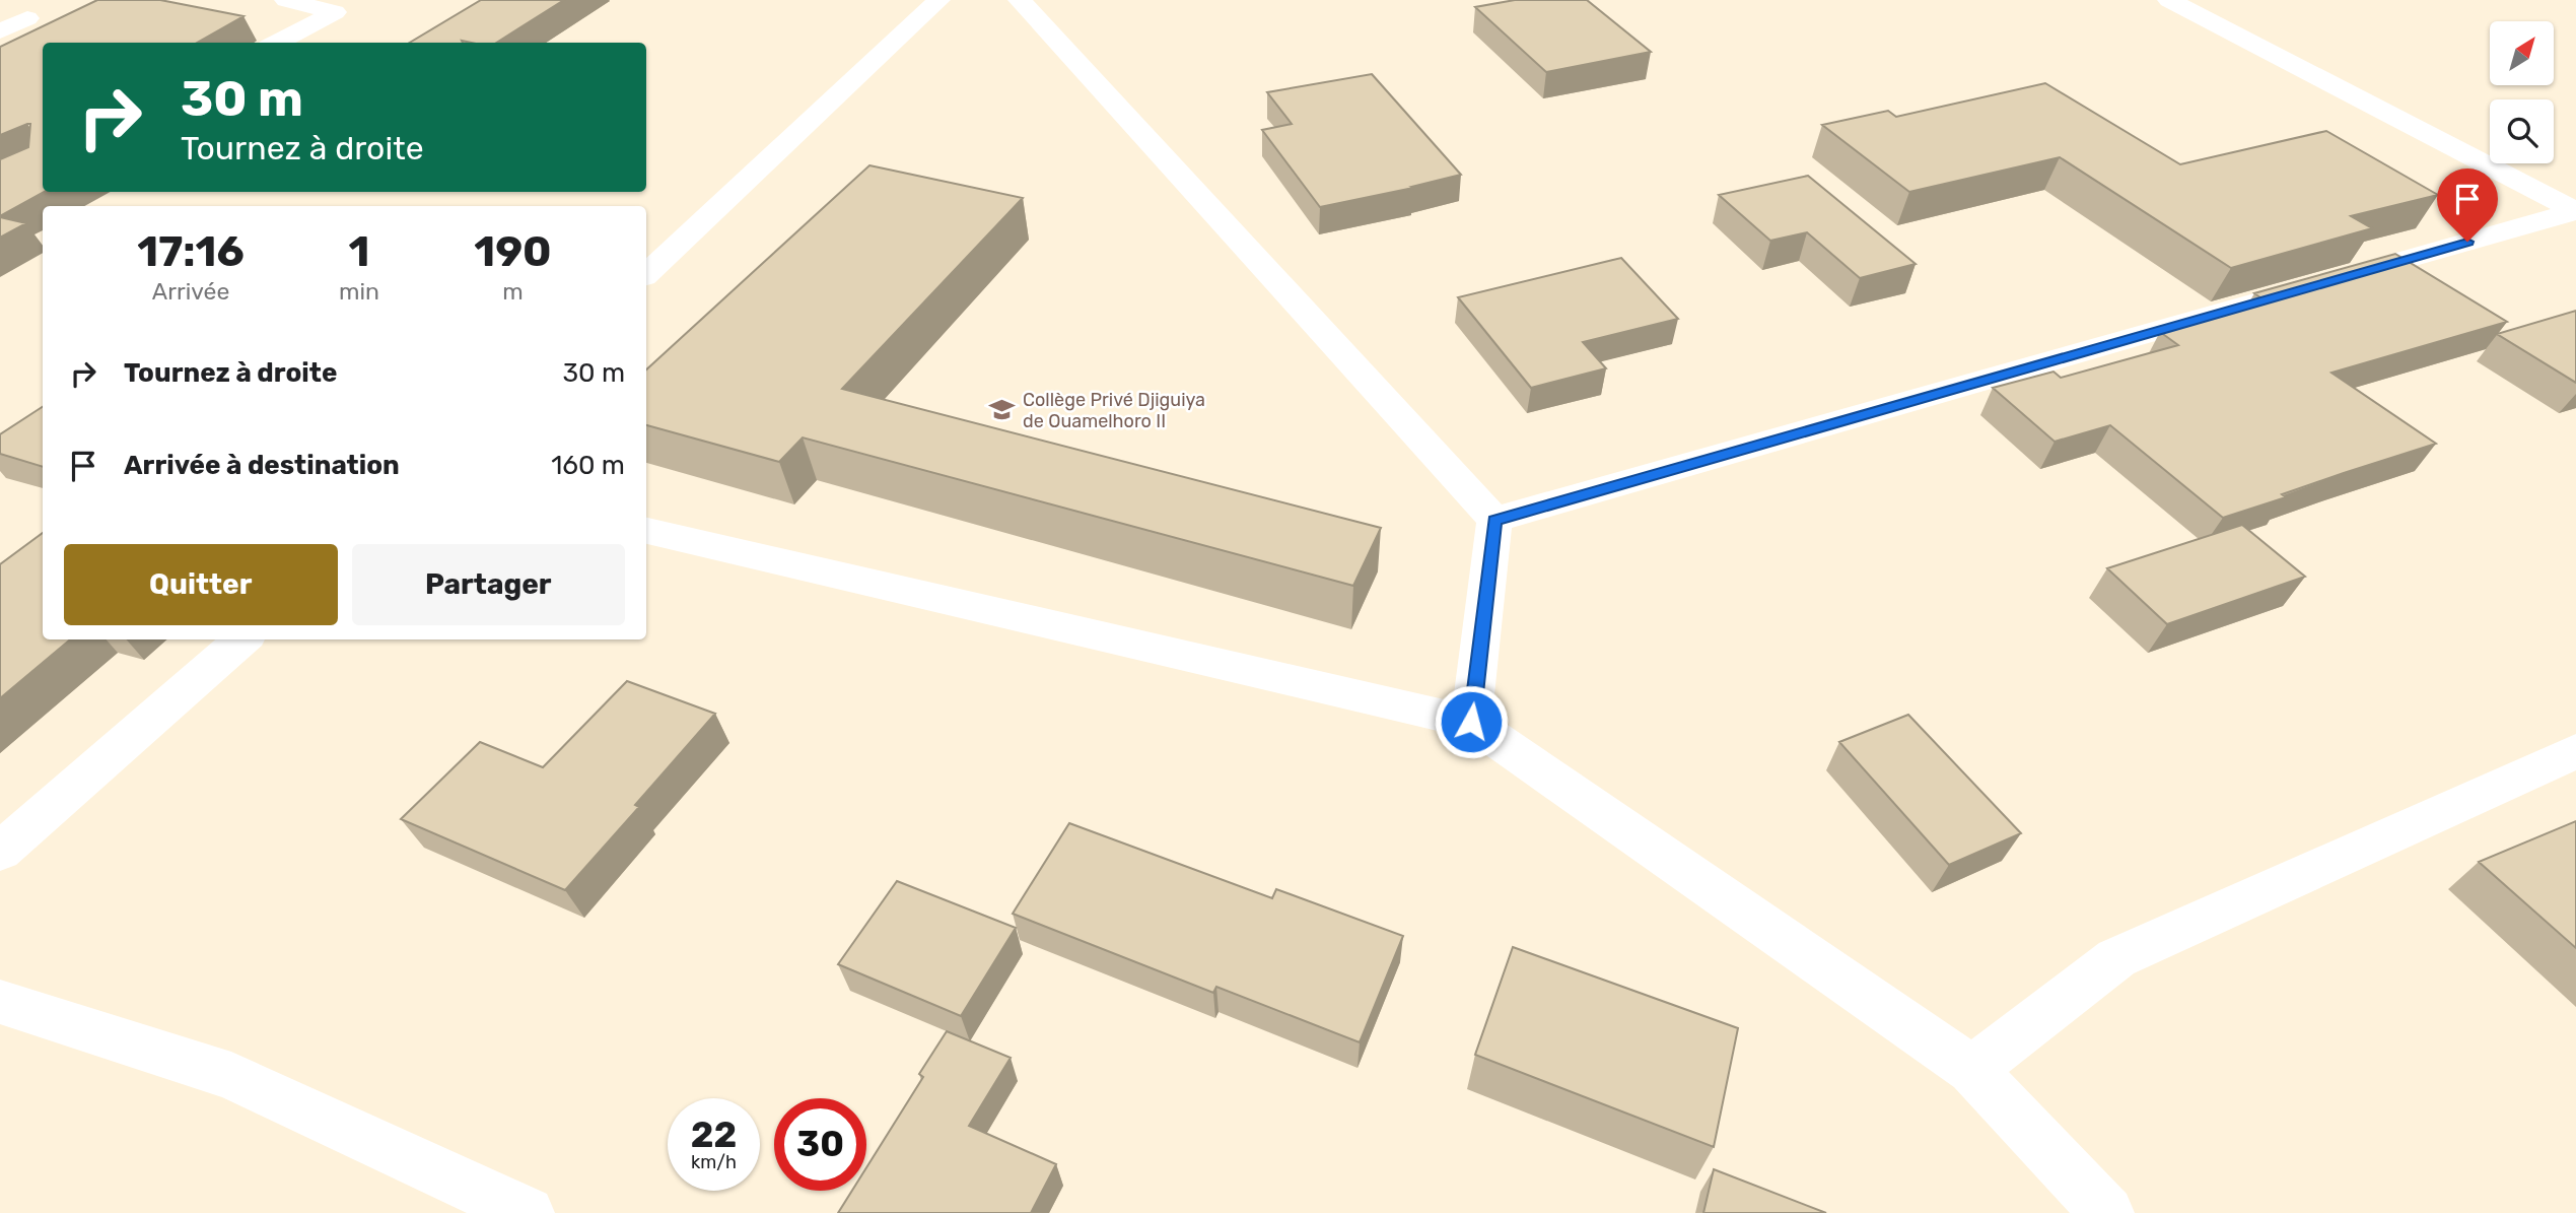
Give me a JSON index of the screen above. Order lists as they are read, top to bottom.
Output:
{
  "places": {
    "school or university": ["Collège Privé Djiguiya de Ouamelhoro II"]
  },
  "north": "top right",
  "page": {
    "turn": ["30 m", "Tournez à droite"],
    "eta": [
      "17:16",
      "Arrivée",
      "1",
      "min",
      "190",
      "m"
    ],
    "list": [
      {
        "name": "Tournez à droite",
        "value": "30 m"
      },
      {
        "name": "Arrivée à destination",
        "value": "160 m"
      }
    ],
    "buttons": ["Quitter", "Partager"],
    "speed": "22 km/h",
    "limit": "30"
  }
}
